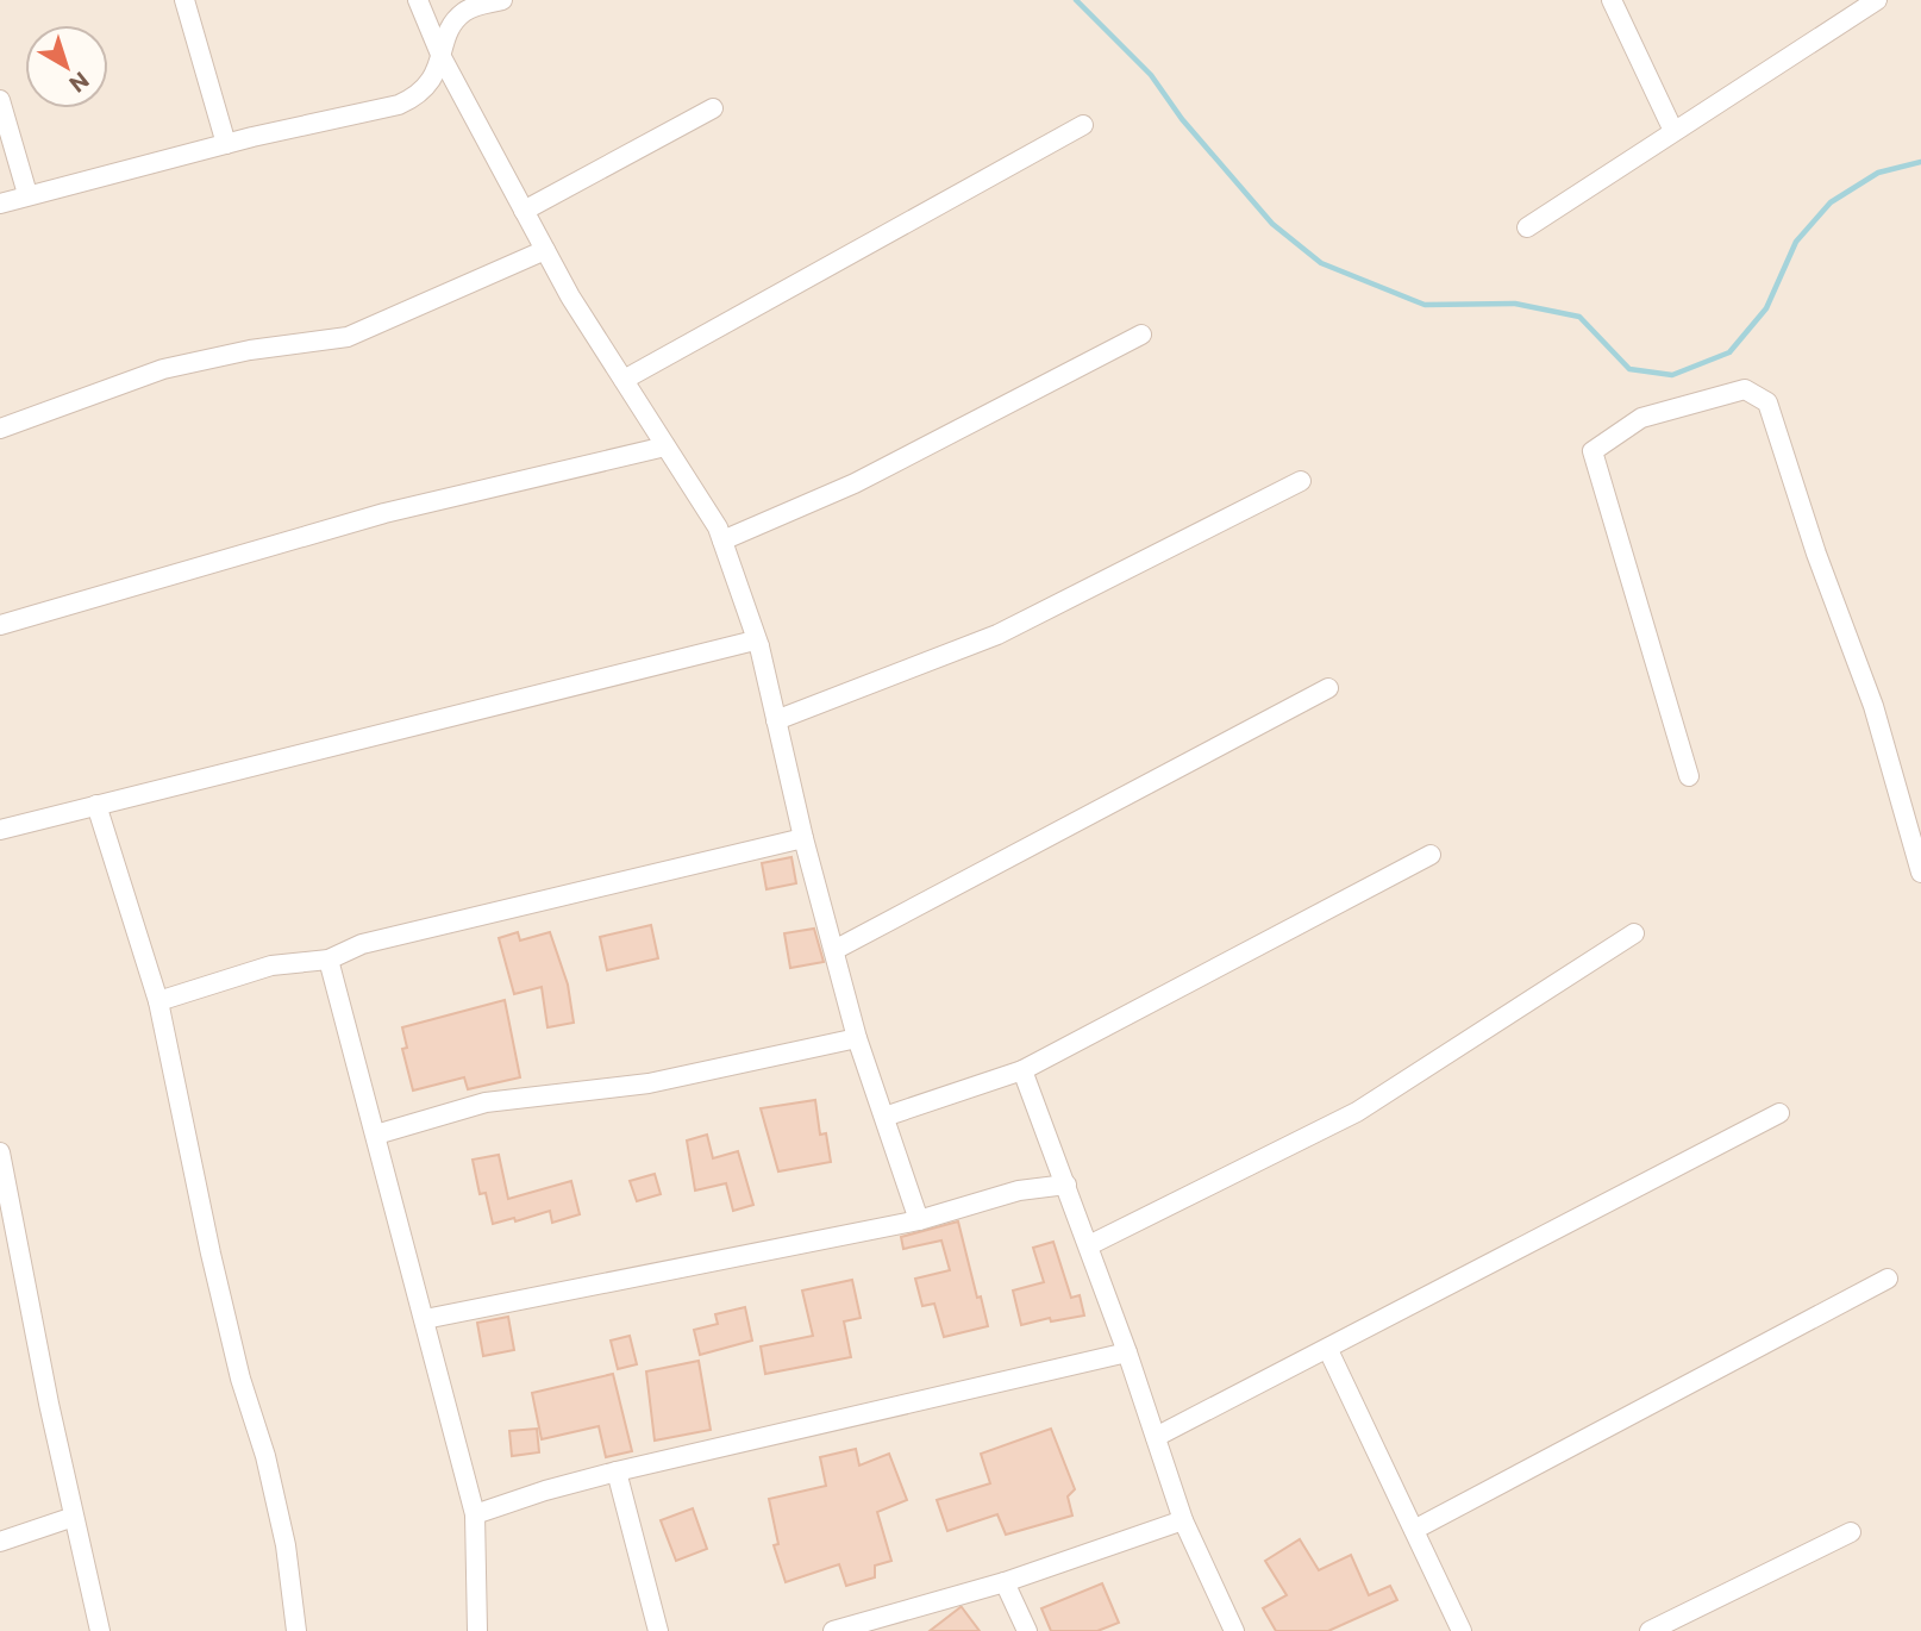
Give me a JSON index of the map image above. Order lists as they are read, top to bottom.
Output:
{
  "north": "bottom right"
}
